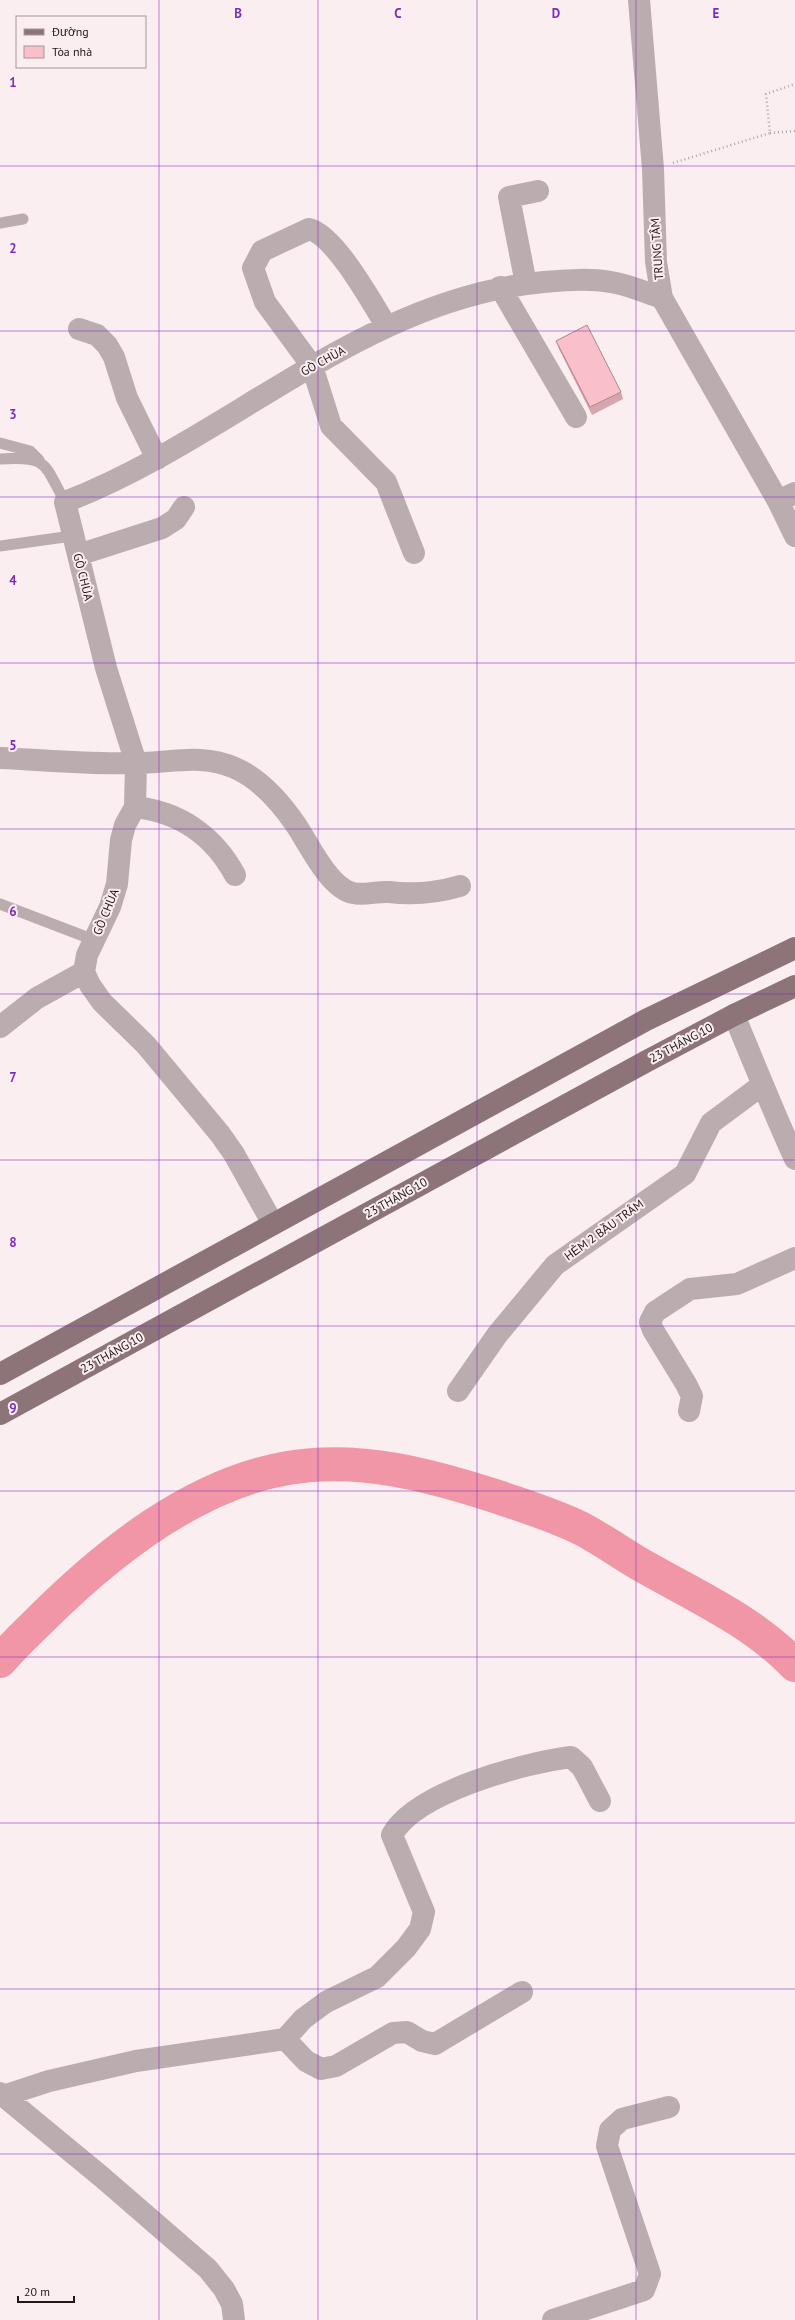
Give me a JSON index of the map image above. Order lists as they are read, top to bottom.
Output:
{
  "streets": {
    "main road": ["23 THÁNG 10"],
    "street": ["TRUNG TÂM", "GÒ CHÙA", "HẺM 2 BẦU TRÂM"]
  },
  "crossings": [
    ["TRUNG TÂM", "GÒ CHÙA"]
  ],
  "legend": ["Đường", "Tòa nhà"],
  "scale_bar": "20 m",
  "grid": {
    "columns": [
      "B",
      "C",
      "D",
      "E"
    ],
    "rows": [
      "1",
      "2",
      "3",
      "4",
      "5",
      "6",
      "7",
      "8",
      "9"
    ]
  }
}
